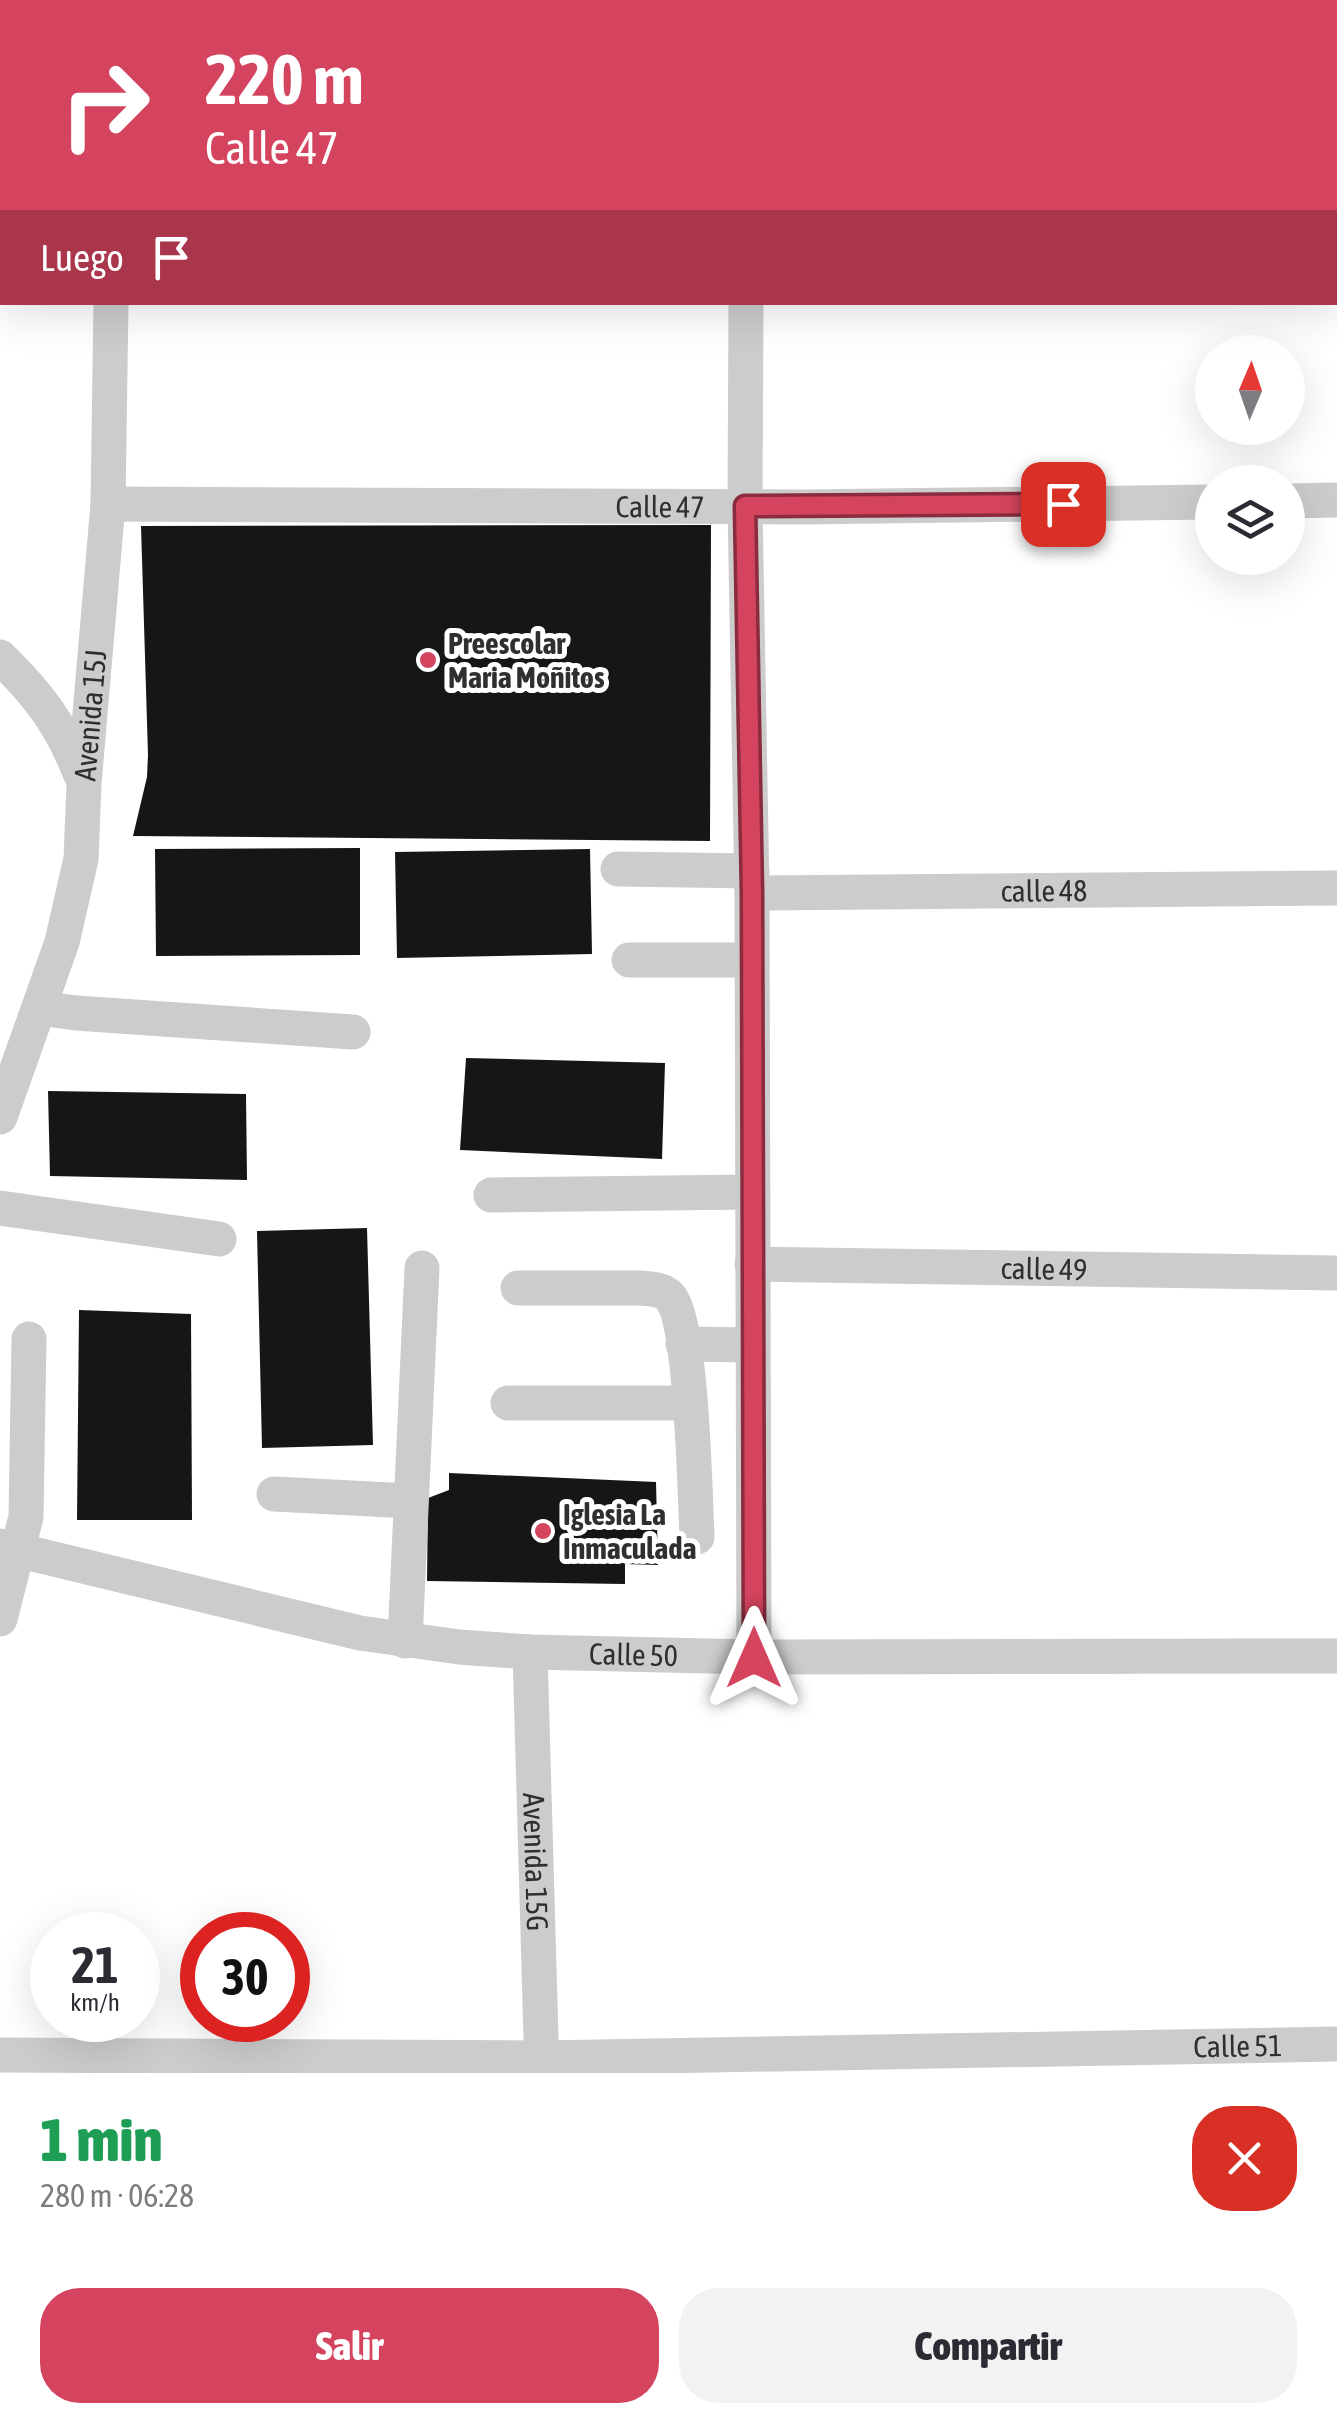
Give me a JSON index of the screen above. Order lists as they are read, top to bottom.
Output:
{
  "streets": {
    "street": [
      "Calle 47",
      "Avenida 15J",
      "calle 48",
      "calle 49",
      "Calle 50",
      "Avenida 15G",
      "Calle 51"
    ]
  },
  "crossings": [
    ["Calle 47", "Avenida 15J"],
    ["Calle 50", "Avenida 15G"],
    ["Avenida 15G", "Calle 51"]
  ],
  "places": ["Preescolar Maria Moñitos", "Iglesia La Inmaculada"],
  "north": "top",
  "page": {
    "turn": ["220 m", "Calle 47"],
    "then": "Luego",
    "speed": "21 km/h",
    "limit": "30",
    "heading": ["1 min", "280 m · 06:28"],
    "buttons": ["Salir", "Compartir"]
  }
}
